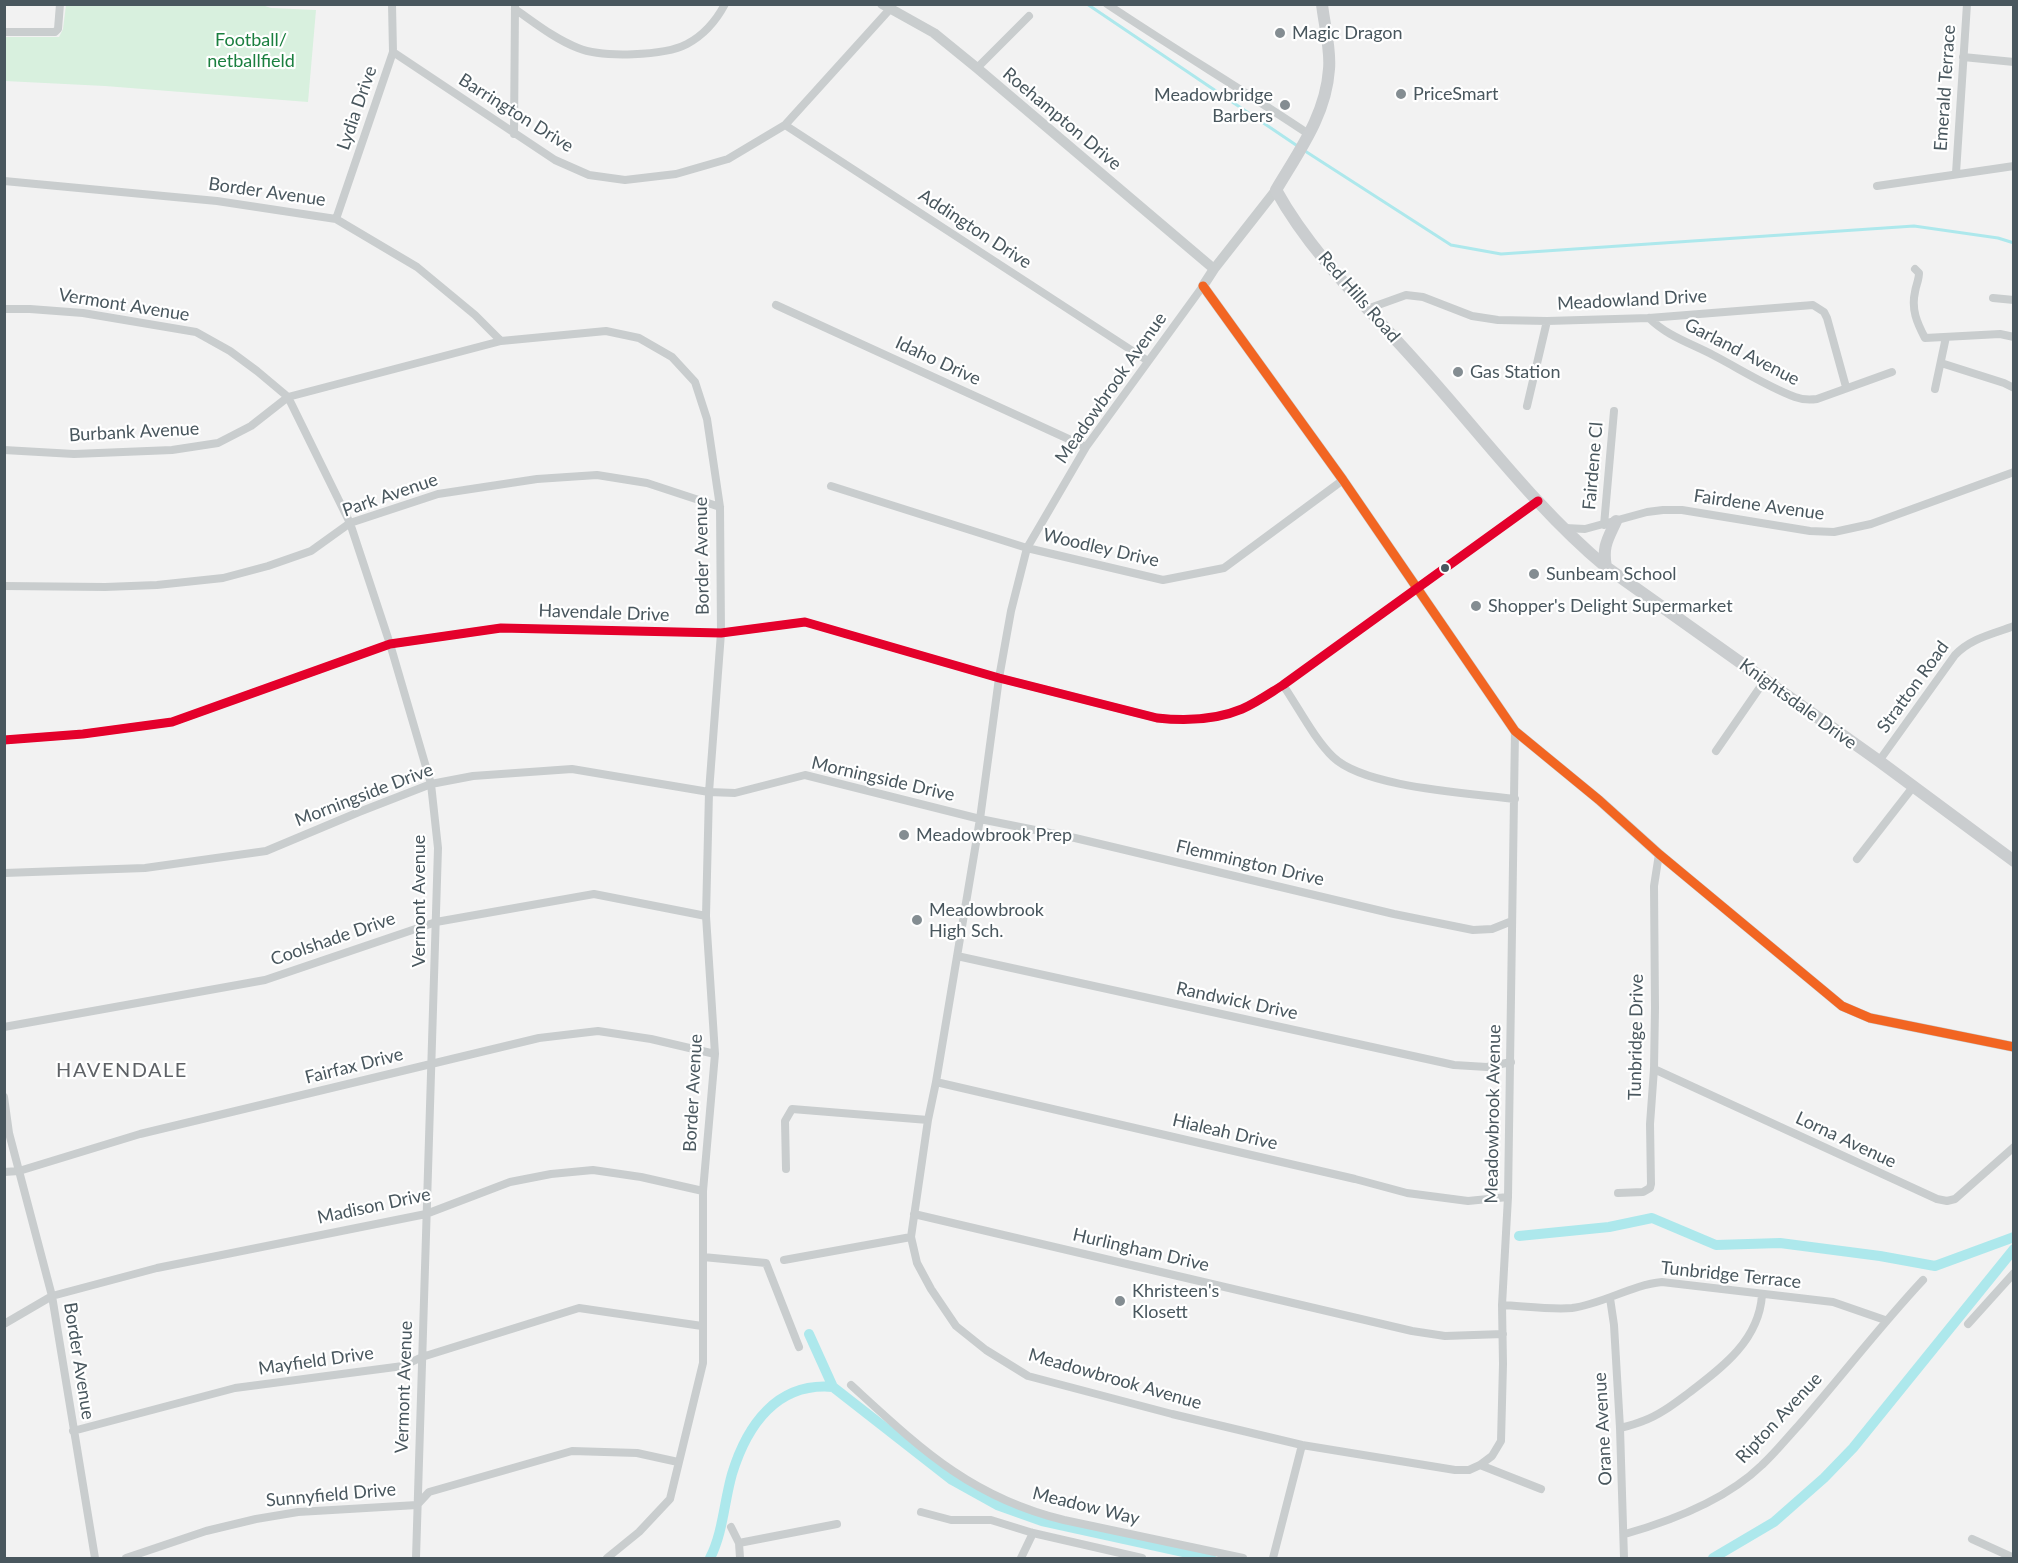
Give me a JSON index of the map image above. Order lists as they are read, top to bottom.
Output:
{
  "streets": {
    "main road": ["Red Hills Road", "Knightsdale Drive"],
    "street": [
      "Emerald Terrace",
      "Lydia Drive",
      "Barrington Drive",
      "Roehampton Drive",
      "Border Avenue",
      "Addington Drive",
      "Meadowland Drive",
      "Vermont Avenue",
      "Garland Avenue",
      "Idaho Drive",
      "Meadowbrook Avenue",
      "Burbank Avenue",
      "Fairdene Cl",
      "Park Avenue",
      "Fairdene Avenue",
      "Woodley Drive",
      "Havendale Drive",
      "Stratton Road",
      "Morningside Drive",
      "Flemmington Drive",
      "Coolshade Drive",
      "Randwick Drive",
      "Tunbridge Drive",
      "Fairfax Drive",
      "Hialeah Drive",
      "Lorna Avenue",
      "Madison Drive",
      "Hurlingham Drive",
      "Tunbridge Terrace",
      "Mayfield Drive",
      "Ripton Avenue",
      "Orane Avenue",
      "Sunnyfield Drive",
      "Meadow Way"
    ]
  },
  "crossings": [
    ["Lydia Drive", "Barrington Drive"],
    ["Lydia Drive", "Border Avenue"],
    ["Barrington Drive", "Roehampton Drive"],
    ["Barrington Drive", "Addington Drive"],
    ["Roehampton Drive", "Meadowbrook Avenue"],
    ["Border Avenue", "Park Avenue"],
    ["Border Avenue", "Havendale Drive"],
    ["Border Avenue", "Morningside Drive"],
    ["Border Avenue", "Coolshade Drive"],
    ["Border Avenue", "Fairfax Drive"],
    ["Border Avenue", "Madison Drive"],
    ["Border Avenue", "Mayfield Drive"],
    ["Border Avenue", "Sunnyfield Drive"],
    ["Addington Drive", "Meadowbrook Avenue"],
    ["Red Hills Road", "Meadowland Drive"],
    ["Red Hills Road", "Meadowbrook Avenue"],
    ["Red Hills Road", "Fairdene Avenue"],
    ["Red Hills Road", "Havendale Drive"],
    ["Red Hills Road", "Knightsdale Drive"],
    ["Meadowland Drive", "Garland Avenue"],
    ["Vermont Avenue", "Burbank Avenue"],
    ["Vermont Avenue", "Park Avenue"],
    ["Vermont Avenue", "Havendale Drive"],
    ["Vermont Avenue", "Morningside Drive"],
    ["Vermont Avenue", "Coolshade Drive"],
    ["Vermont Avenue", "Fairfax Drive"],
    ["Vermont Avenue", "Madison Drive"],
    ["Vermont Avenue", "Mayfield Drive"],
    ["Vermont Avenue", "Sunnyfield Drive"],
    ["Idaho Drive", "Meadowbrook Avenue"],
    ["Meadowbrook Avenue", "Woodley Drive"],
    ["Meadowbrook Avenue", "Havendale Drive"],
    ["Meadowbrook Avenue", "Morningside Drive"],
    ["Meadowbrook Avenue", "Flemmington Drive"],
    ["Meadowbrook Avenue", "Randwick Drive"],
    ["Meadowbrook Avenue", "Hialeah Drive"],
    ["Meadowbrook Avenue", "Hurlingham Drive"],
    ["Meadowbrook Avenue", "Tunbridge Terrace"],
    ["Fairdene Cl", "Fairdene Avenue"],
    ["Stratton Road", "Knightsdale Drive"],
    ["Morningside Drive", "Flemmington Drive"],
    ["Tunbridge Drive", "Lorna Avenue"],
    ["Tunbridge Terrace", "Ripton Avenue"],
    ["Tunbridge Terrace", "Orane Avenue"],
    ["Ripton Avenue", "Orane Avenue"]
  ],
  "districts": ["HAVENDALE"],
  "parks": ["Football/ netballfield"],
  "places": [
    "Magic Dragon",
    "PriceSmart",
    "Meadowbridge Barbers",
    "Gas Station",
    "Sunbeam School",
    "Shopper's Delight Supermarket",
    "Meadowbrook Prep",
    "Meadowbrook High Sch.",
    "Khristeen's Klosett"
  ]
}
